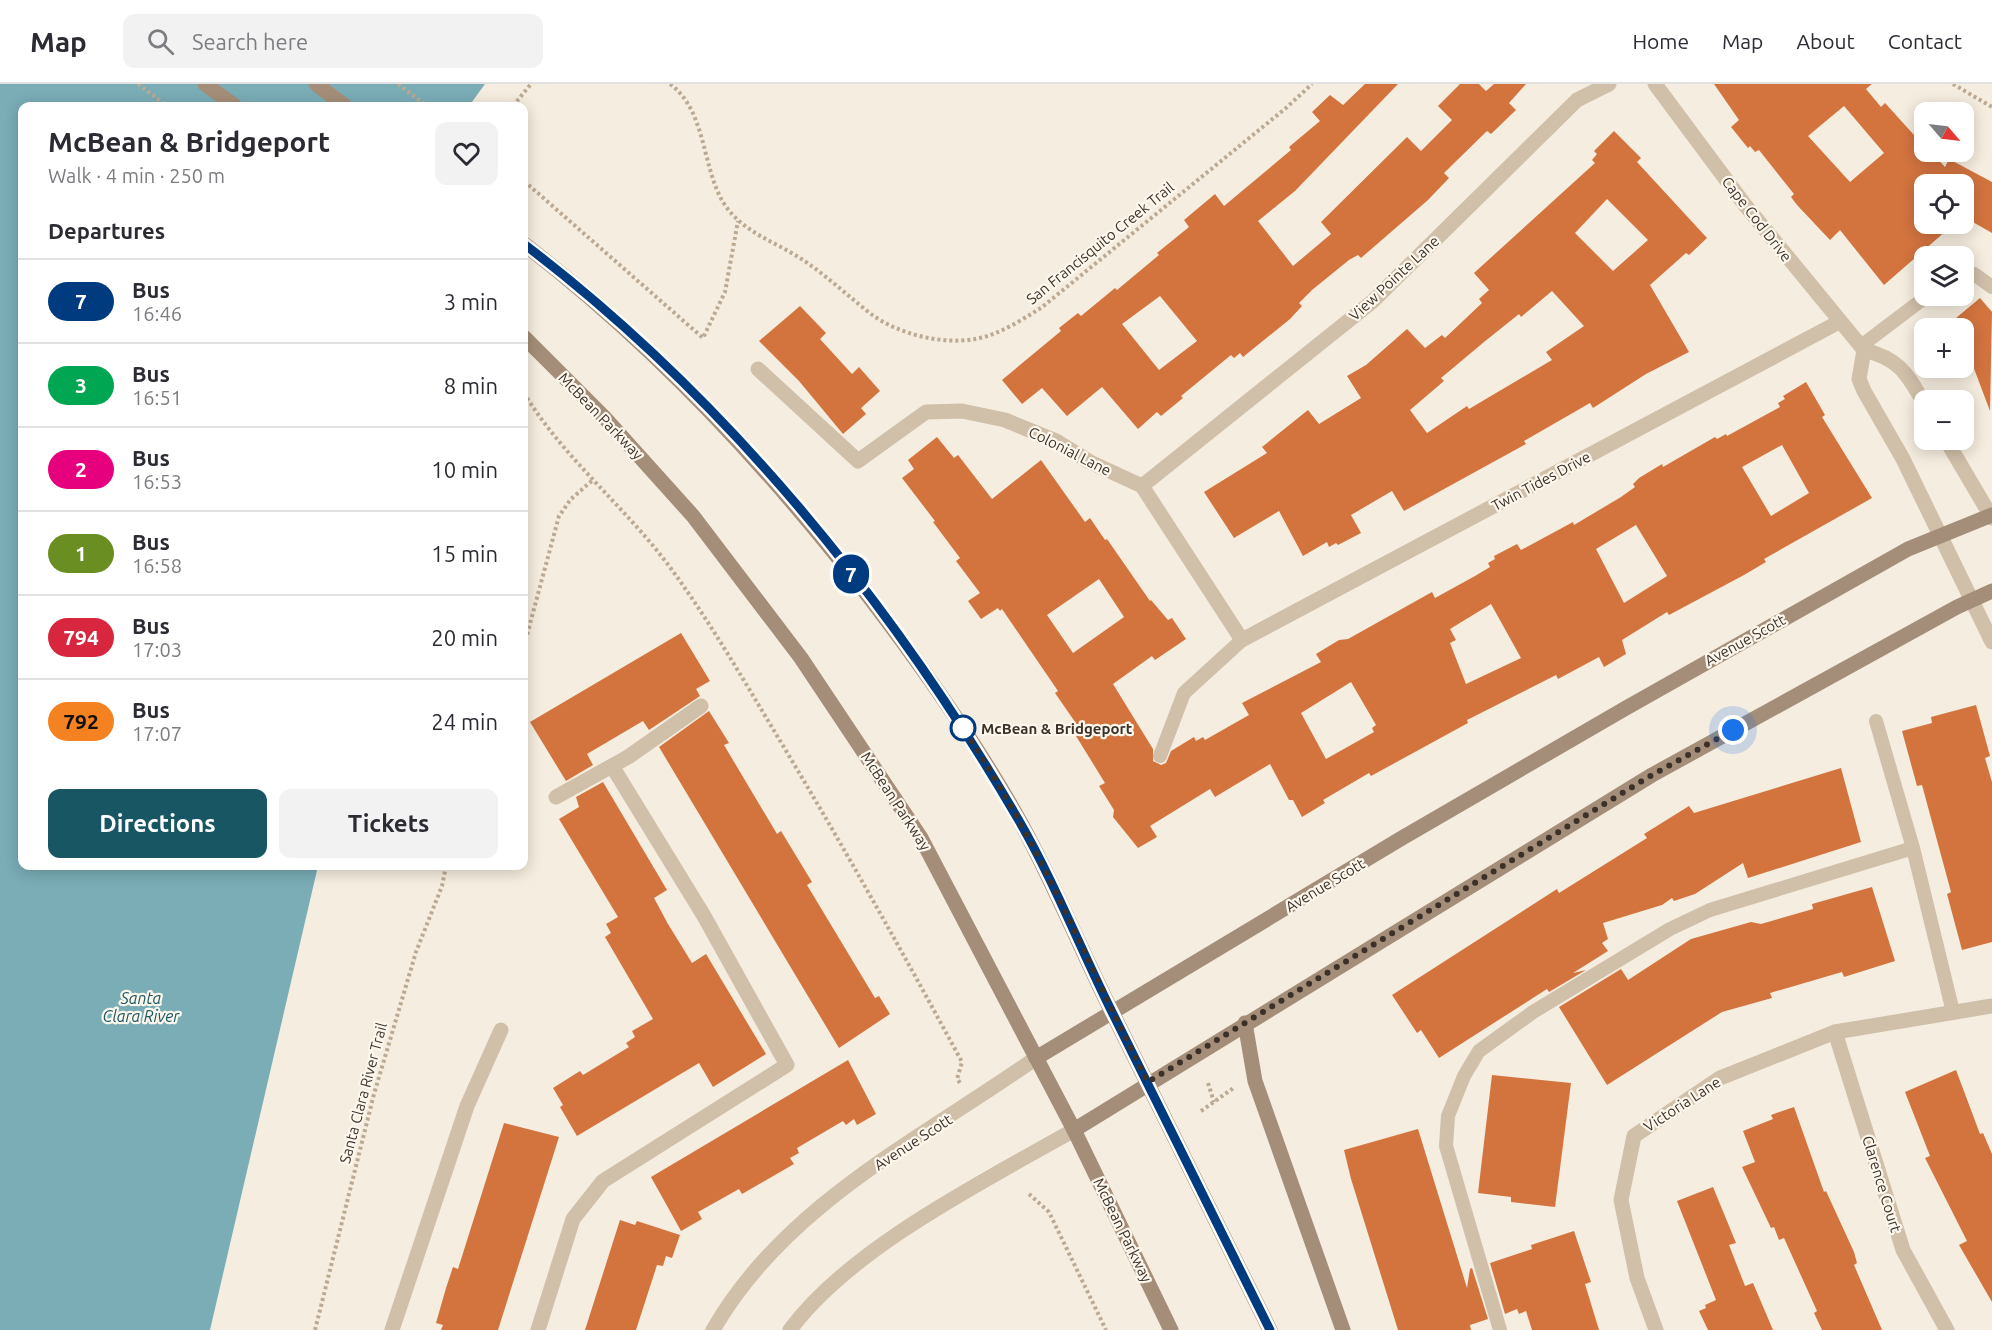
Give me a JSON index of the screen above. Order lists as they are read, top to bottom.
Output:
{
  "streets": {
    "main road": ["McBean Parkway", "Avenue Scott"],
    "street": [
      "Cape Cod Drive",
      "View Pointe Lane",
      "Colonial Lane",
      "Twin Tides Drive",
      "Victoria Lane",
      "Clarence Court"
    ],
    "path": ["San Francisquito Creek Trail", "Santa Clara River Trail"]
  },
  "crossings": [
    ["Cape Cod Drive", "Twin Tides Drive"],
    ["View Pointe Lane", "Colonial Lane"],
    ["McBean Parkway", "Avenue Scott"],
    ["Victoria Lane", "Clarence Court"]
  ],
  "water": ["Santa Clara River"],
  "places": ["McBean & Bridgeport"],
  "lines": ["bus line 7"],
  "north": "bottom right",
  "page": {
    "header": "Map",
    "search": "Search here",
    "nav": [
      "Home",
      "Map",
      "About",
      "Contact"
    ],
    "on_map": "7",
    "map_buttons": ["+", "−"],
    "heading": [
      ["McBean & Bridgeport", "Walk · 4 min · 250 m"],
      "Departures"
    ],
    "list": [
      {
        "mark": "7",
        "name": "Bus",
        "note": "16:46",
        "value": "3 min"
      },
      {
        "mark": "3",
        "name": "Bus",
        "note": "16:51",
        "value": "8 min"
      },
      {
        "mark": "2",
        "name": "Bus",
        "note": "16:53",
        "value": "10 min"
      },
      {
        "mark": "1",
        "name": "Bus",
        "note": "16:58",
        "value": "15 min"
      },
      {
        "mark": "794",
        "name": "Bus",
        "note": "17:03",
        "value": "20 min"
      },
      {
        "mark": "792",
        "name": "Bus",
        "note": "17:07",
        "value": "24 min"
      }
    ],
    "buttons": ["Directions", "Tickets"]
  }
}
